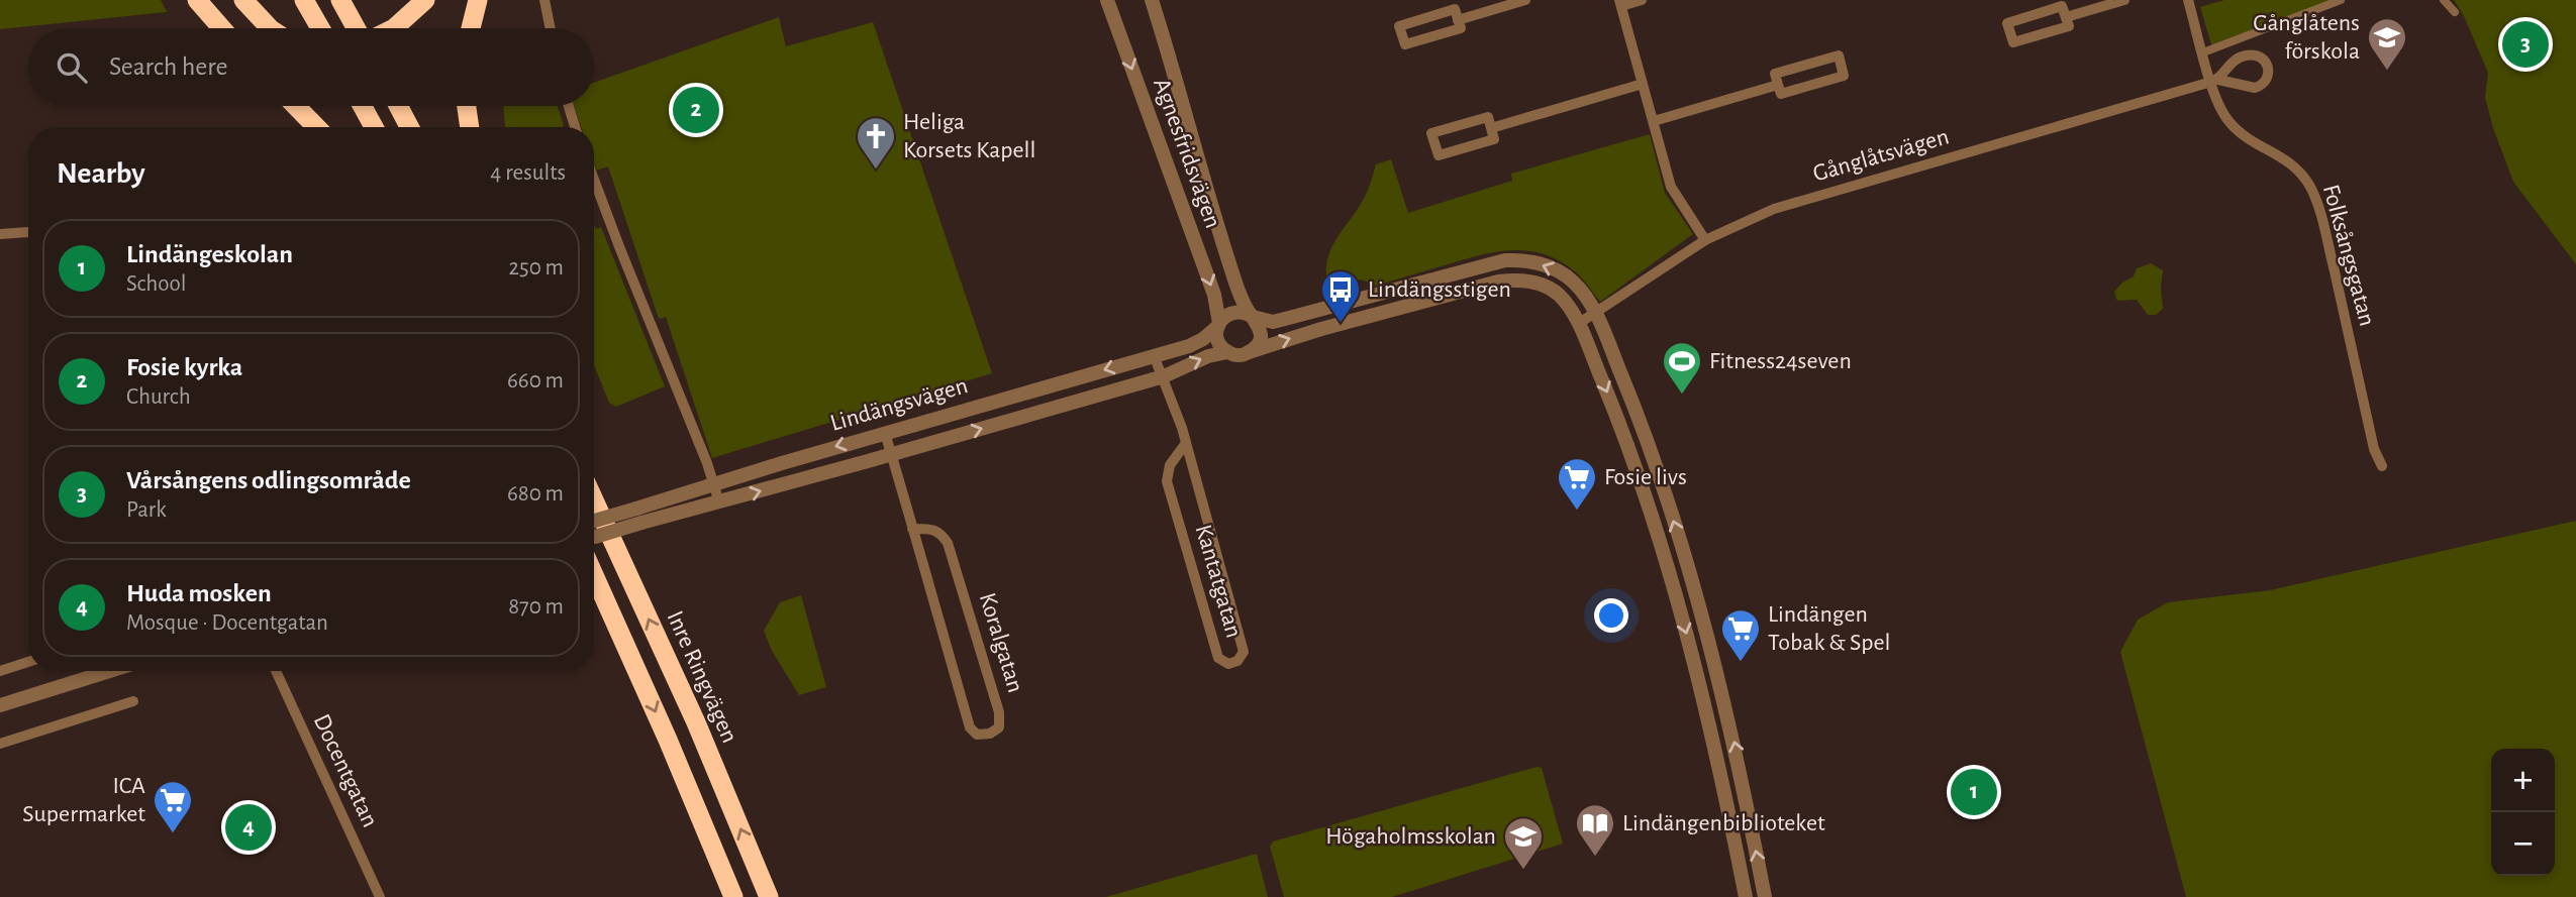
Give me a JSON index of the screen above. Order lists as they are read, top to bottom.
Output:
{
  "streets": {
    "highway": ["Inre Ringvägen"],
    "street": [
      "Agnesfridsvägen",
      "Gånglåtsvägen",
      "Folksångsgatan",
      "Lindängsvägen",
      "Kantatgatan",
      "Koralgatan",
      "Docentgatan"
    ]
  },
  "crossings": [
    ["Agnesfridsvägen", "Lindängsvägen"],
    ["Gånglåtsvägen", "Folksångsgatan"],
    ["Gånglåtsvägen", "Lindängsvägen"],
    ["Lindängsvägen", "Kantatgatan"],
    ["Lindängsvägen", "Koralgatan"]
  ],
  "places": {
    "school or university": ["Gånglåtens förskola", "Högaholmsskolan"],
    "church": ["Heliga Korsets Kapell"],
    "bus stop": ["Lindängsstigen"],
    "sports": ["Fitness24seven"],
    "supermarket": ["Fosie livs", "Lindängen Tobak & Spel", "ICA Supermarket"],
    "library": ["Lindängenbiblioteket"]
  },
  "page": {
    "pins": [
      "3",
      "2",
      "1",
      "4"
    ],
    "search": "Search here",
    "heading": ["Nearby", "4 results"],
    "list": [
      {
        "mark": "1",
        "name": "Lindängeskolan",
        "note": "School",
        "value": "250 m"
      },
      {
        "mark": "2",
        "name": "Fosie kyrka",
        "note": "Church",
        "value": "660 m"
      },
      {
        "mark": "3",
        "name": "Vårsångens odlingsområde",
        "note": "Park",
        "value": "680 m"
      },
      {
        "mark": "4",
        "name": "Huda mosken",
        "note": "Mosque · Docentgatan",
        "value": "870 m"
      }
    ],
    "map_buttons": ["+", "−"]
  }
}
